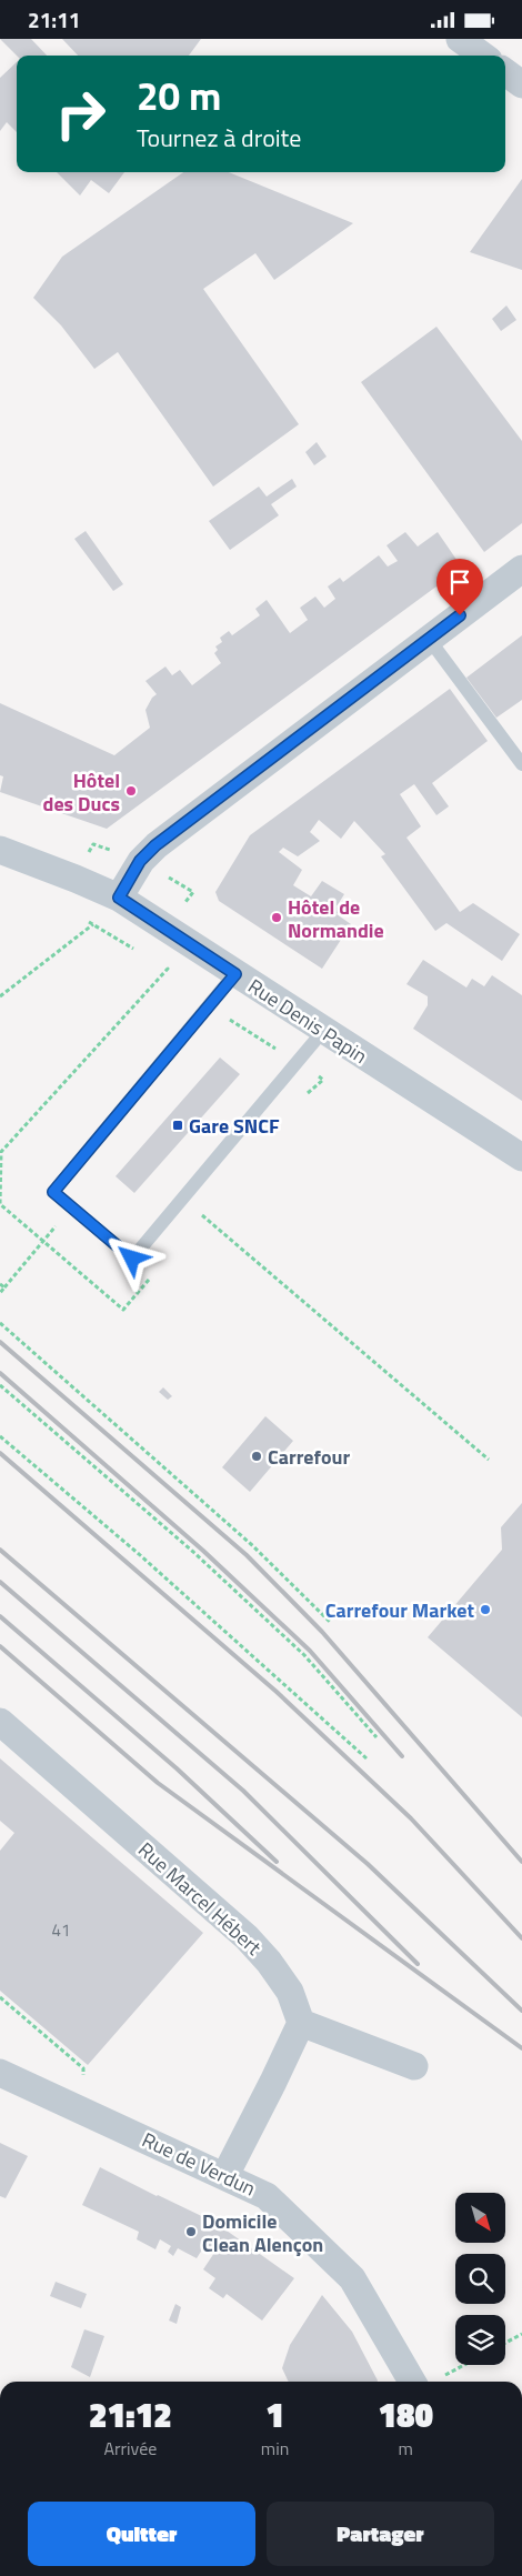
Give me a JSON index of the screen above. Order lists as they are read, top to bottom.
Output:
{
  "streets": {
    "street": ["Rue Denis Papin", "Rue Marcel Hébert", "Rue de Verdun"]
  },
  "places": {
    "other": [
      "Hôtel des Ducs",
      "Hôtel de Normandie",
      "Carrefour",
      "Carrefour Market",
      "Domicile Clean Alençon"
    ],
    "transit": ["Gare SNCF"]
  },
  "house_numbers": ["41"],
  "north": "bottom right",
  "page": {
    "status": "21:11",
    "turn": ["20 m", "Tournez à droite"],
    "eta": [
      "21:12",
      "Arrivée",
      "1",
      "min",
      "180",
      "m"
    ],
    "buttons": ["Quitter", "Partager"]
  }
}
